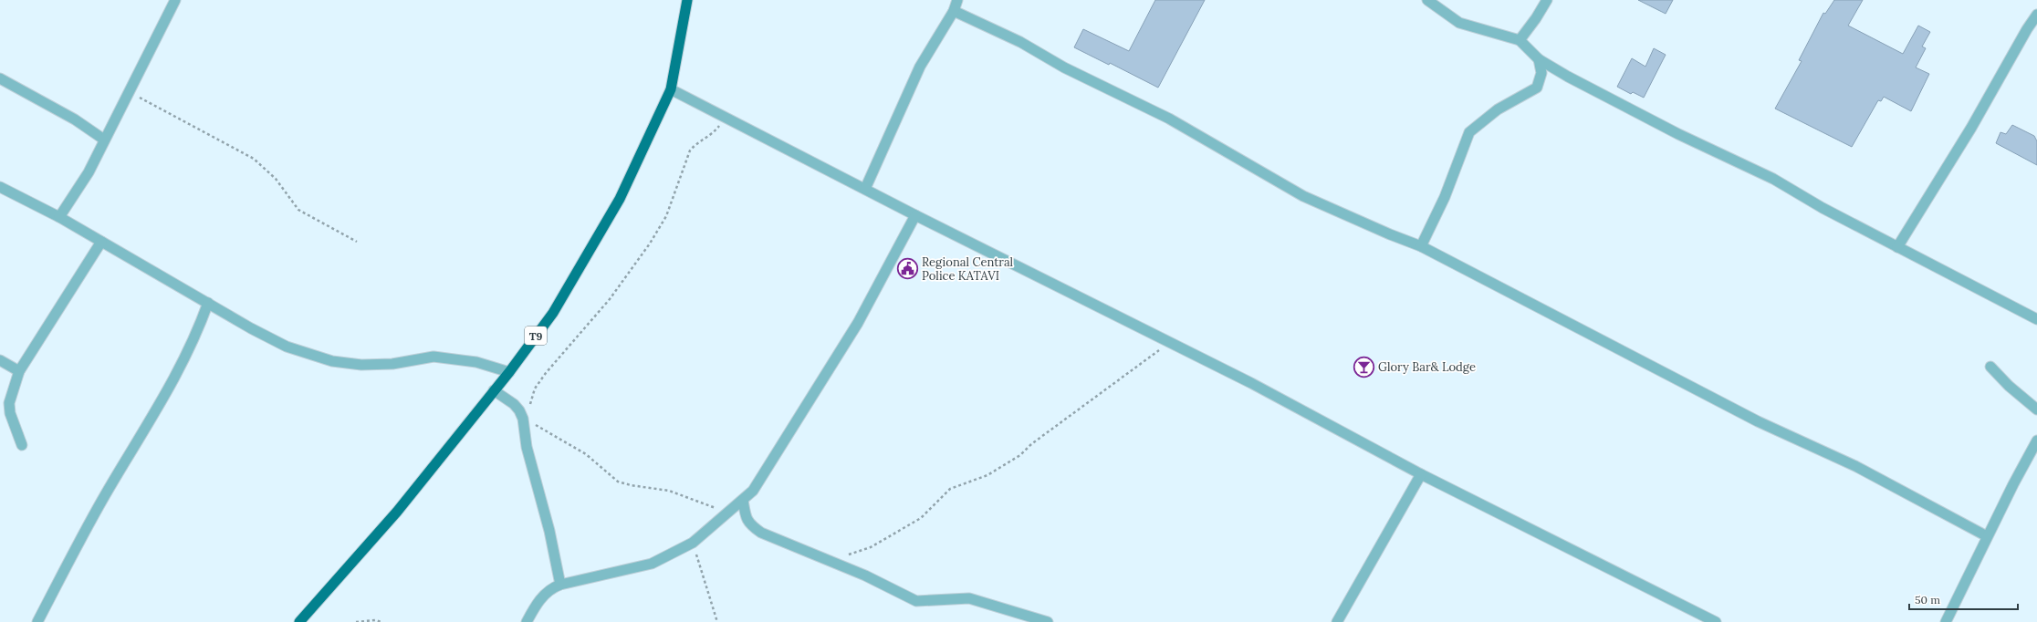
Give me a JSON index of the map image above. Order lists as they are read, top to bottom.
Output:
{
  "streets": {
    "highway": ["T9"]
  },
  "places": {
    "public building": ["Regional Central Police KATAVI"],
    "bar": ["Glory Bar& Lodge"]
  },
  "scale_bar": "50 m"
}
